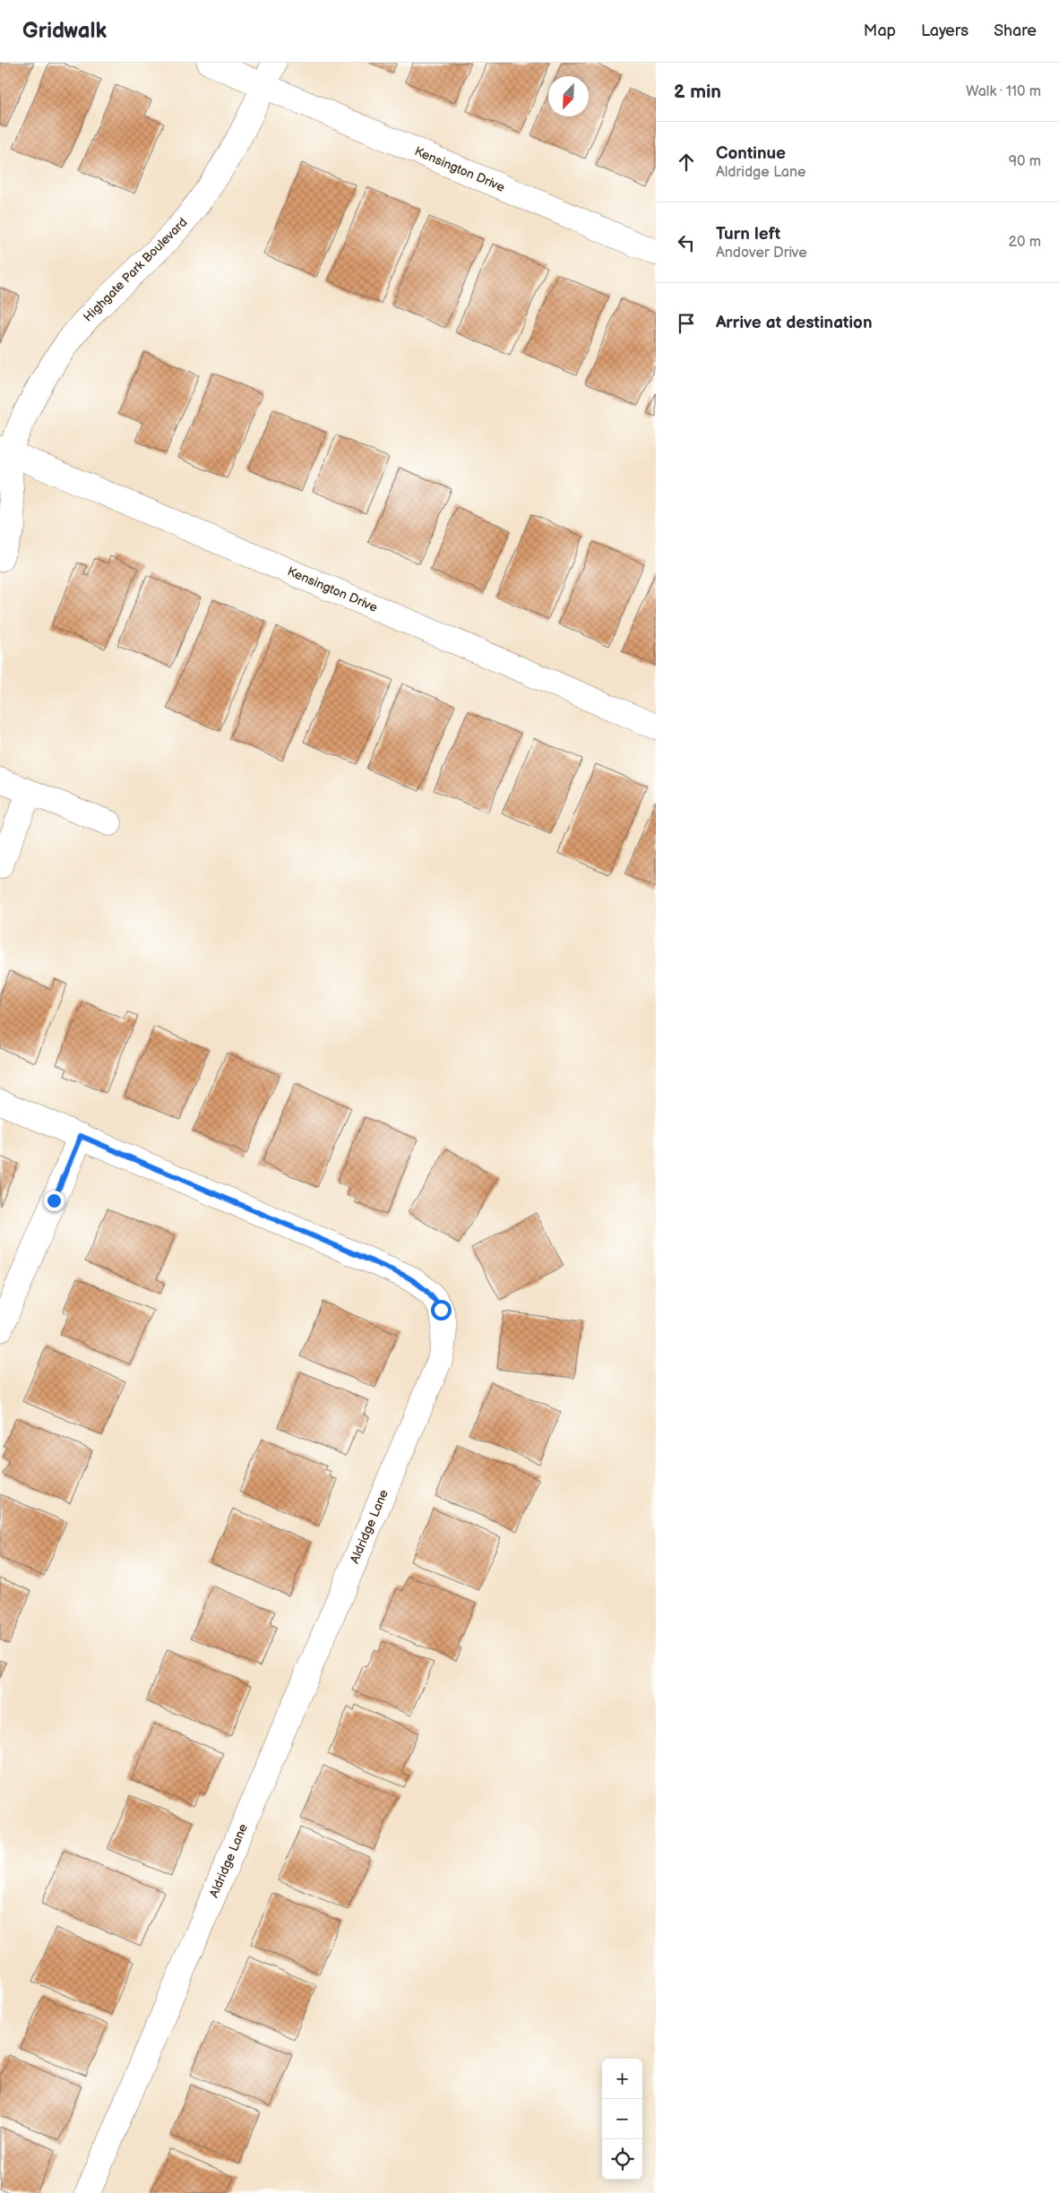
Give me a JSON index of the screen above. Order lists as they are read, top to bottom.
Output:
{
  "streets": {
    "street": ["Kensington Drive", "Highgate Park Boulevard", "Aldridge Lane"]
  },
  "crossings": [
    ["Kensington Drive", "Highgate Park Boulevard"]
  ],
  "north": "bottom left",
  "page": {
    "header": "Gridwalk",
    "nav": ["Map", "Layers", "Share"],
    "heading": ["2 min", "Walk · 110 m"],
    "list": [
      ["Continue", "Aldridge Lane", "90 m"],
      ["Turn left", "Andover Drive", "20 m"],
      "Arrive at destination"
    ],
    "map_buttons": ["+", "−"]
  }
}
